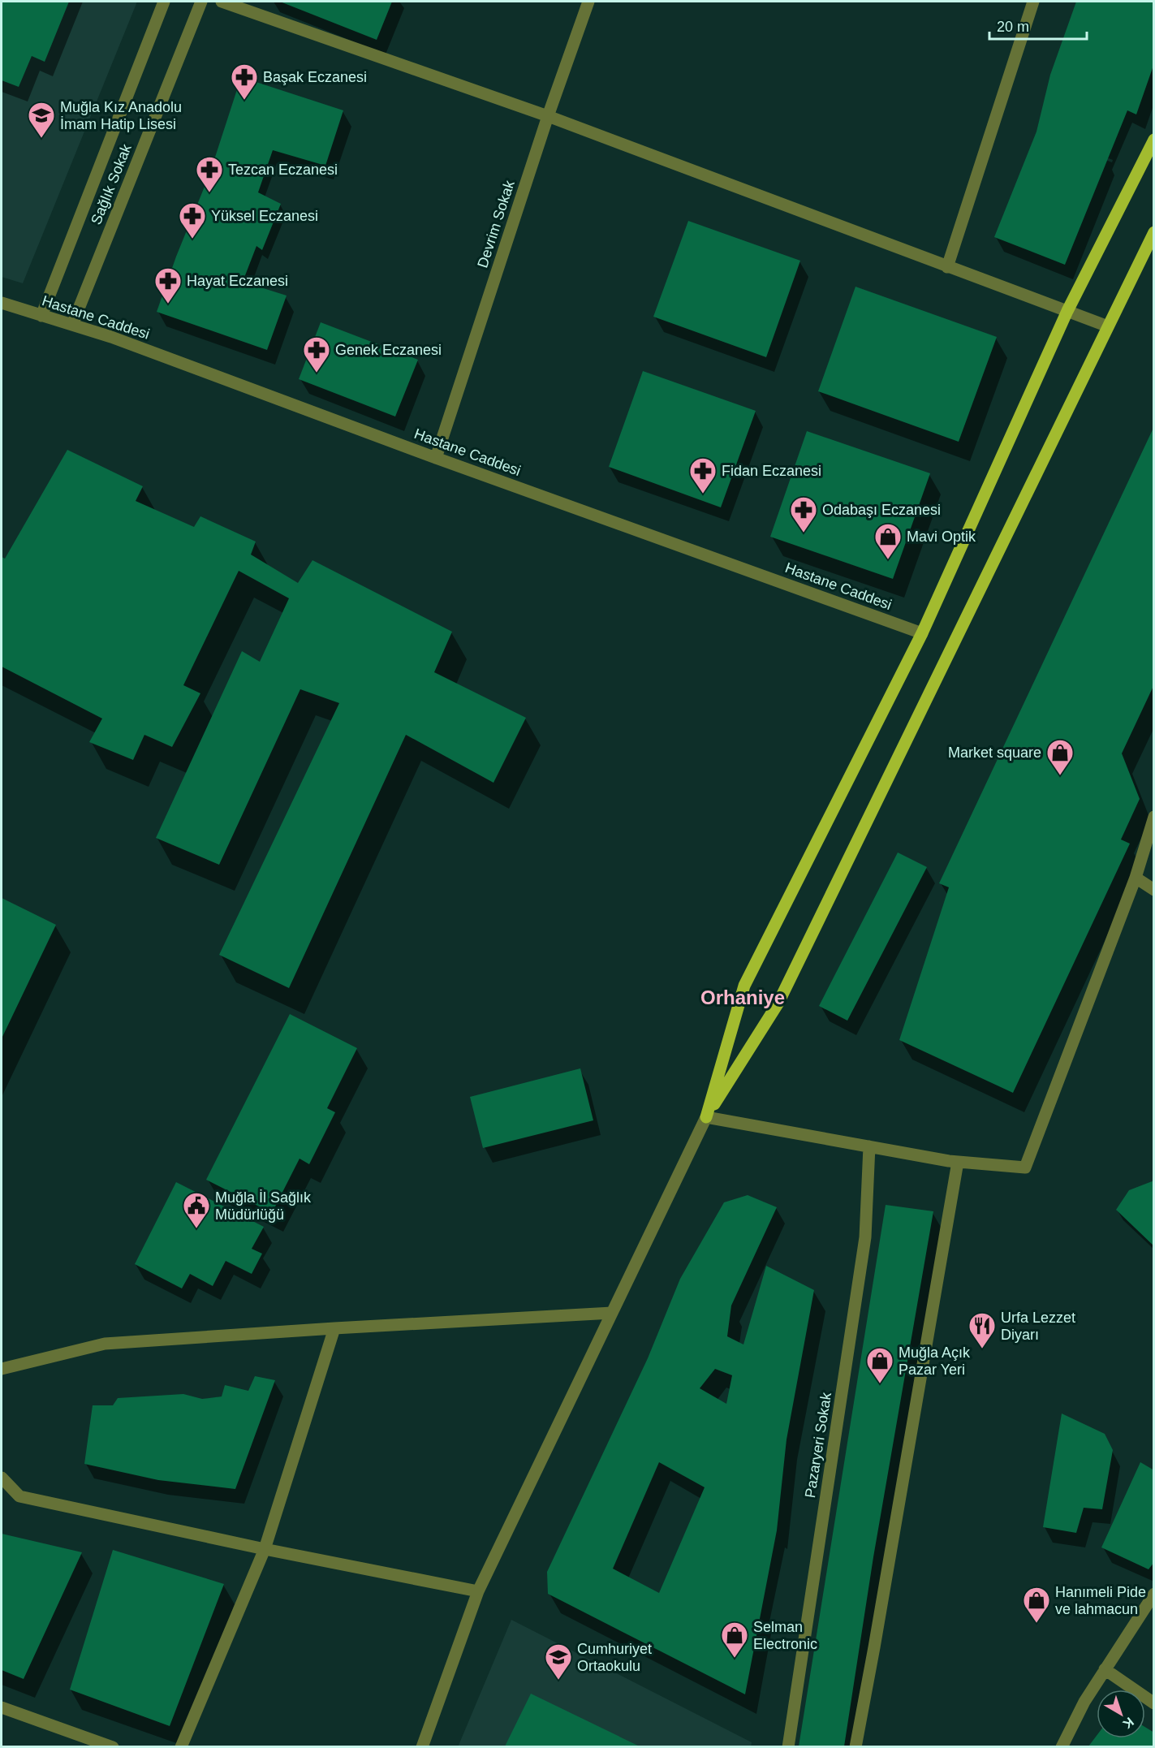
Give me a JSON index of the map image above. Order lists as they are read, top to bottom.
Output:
{
  "streets": {
    "street": [
      "Sağlık Sokak",
      "Devrim Sokak",
      "Hastane Caddesi",
      "Pazaryeri Sokak"
    ]
  },
  "crossings": [
    ["Sağlık Sokak", "Hastane Caddesi"],
    ["Devrim Sokak", "Hastane Caddesi"]
  ],
  "districts": ["Orhaniye"],
  "places": {
    "pharmacy": [
      "Başak Eczanesi",
      "Tezcan Eczanesi",
      "Yüksel Eczanesi",
      "Hayat Eczanesi",
      "Genek Eczanesi",
      "Fidan Eczanesi",
      "Odabaşı Eczanesi"
    ],
    "school or university": ["Muğla Kız Anadolu İmam Hatip Lisesi", "Cumhuriyet Ortaokulu"],
    "shop": [
      "Mavi Optik",
      "Market square",
      "Muğla Açık Pazar Yeri",
      "Hanımeli Pide ve lahmacun",
      "Selman Electronic"
    ],
    "public building": ["Muğla İl Sağlık Müdürlüğü"],
    "restaurant": ["Urfa Lezzet Diyarı"]
  },
  "scale_bar": "20 m",
  "north": "bottom right"
}
